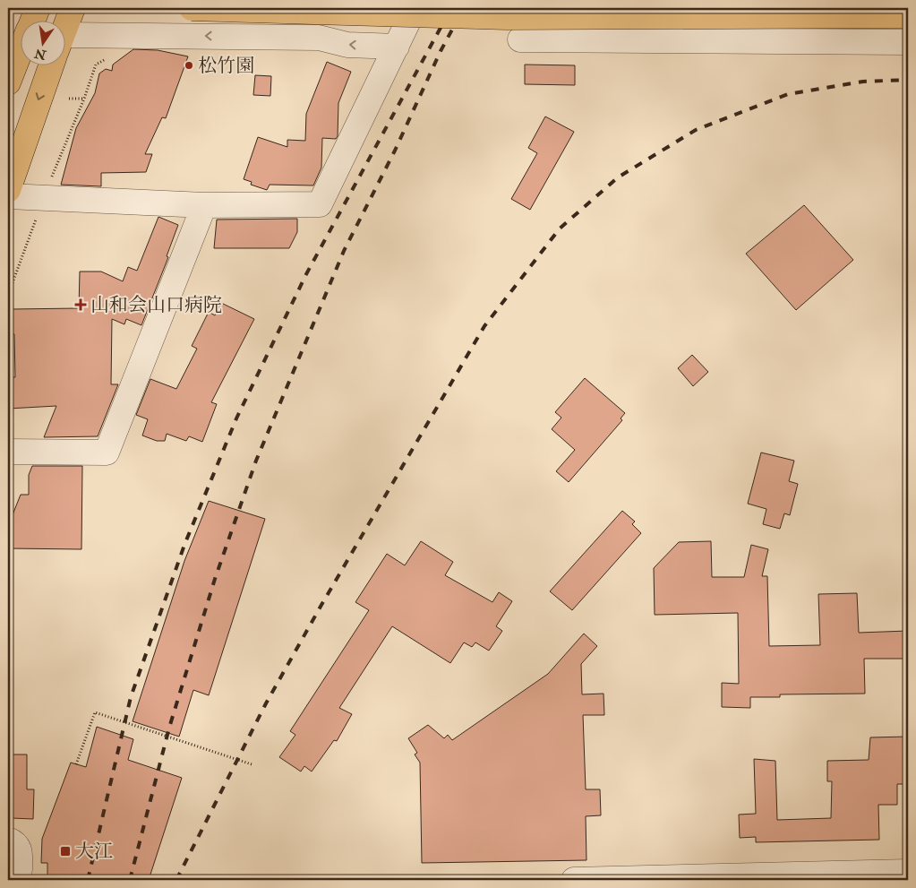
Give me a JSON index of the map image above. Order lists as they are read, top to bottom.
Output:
{
  "places": {
    "other": ["松竹園"],
    "health": ["山和会山口病院"],
    "transit": ["大江"]
  },
  "north": "bottom"
}
